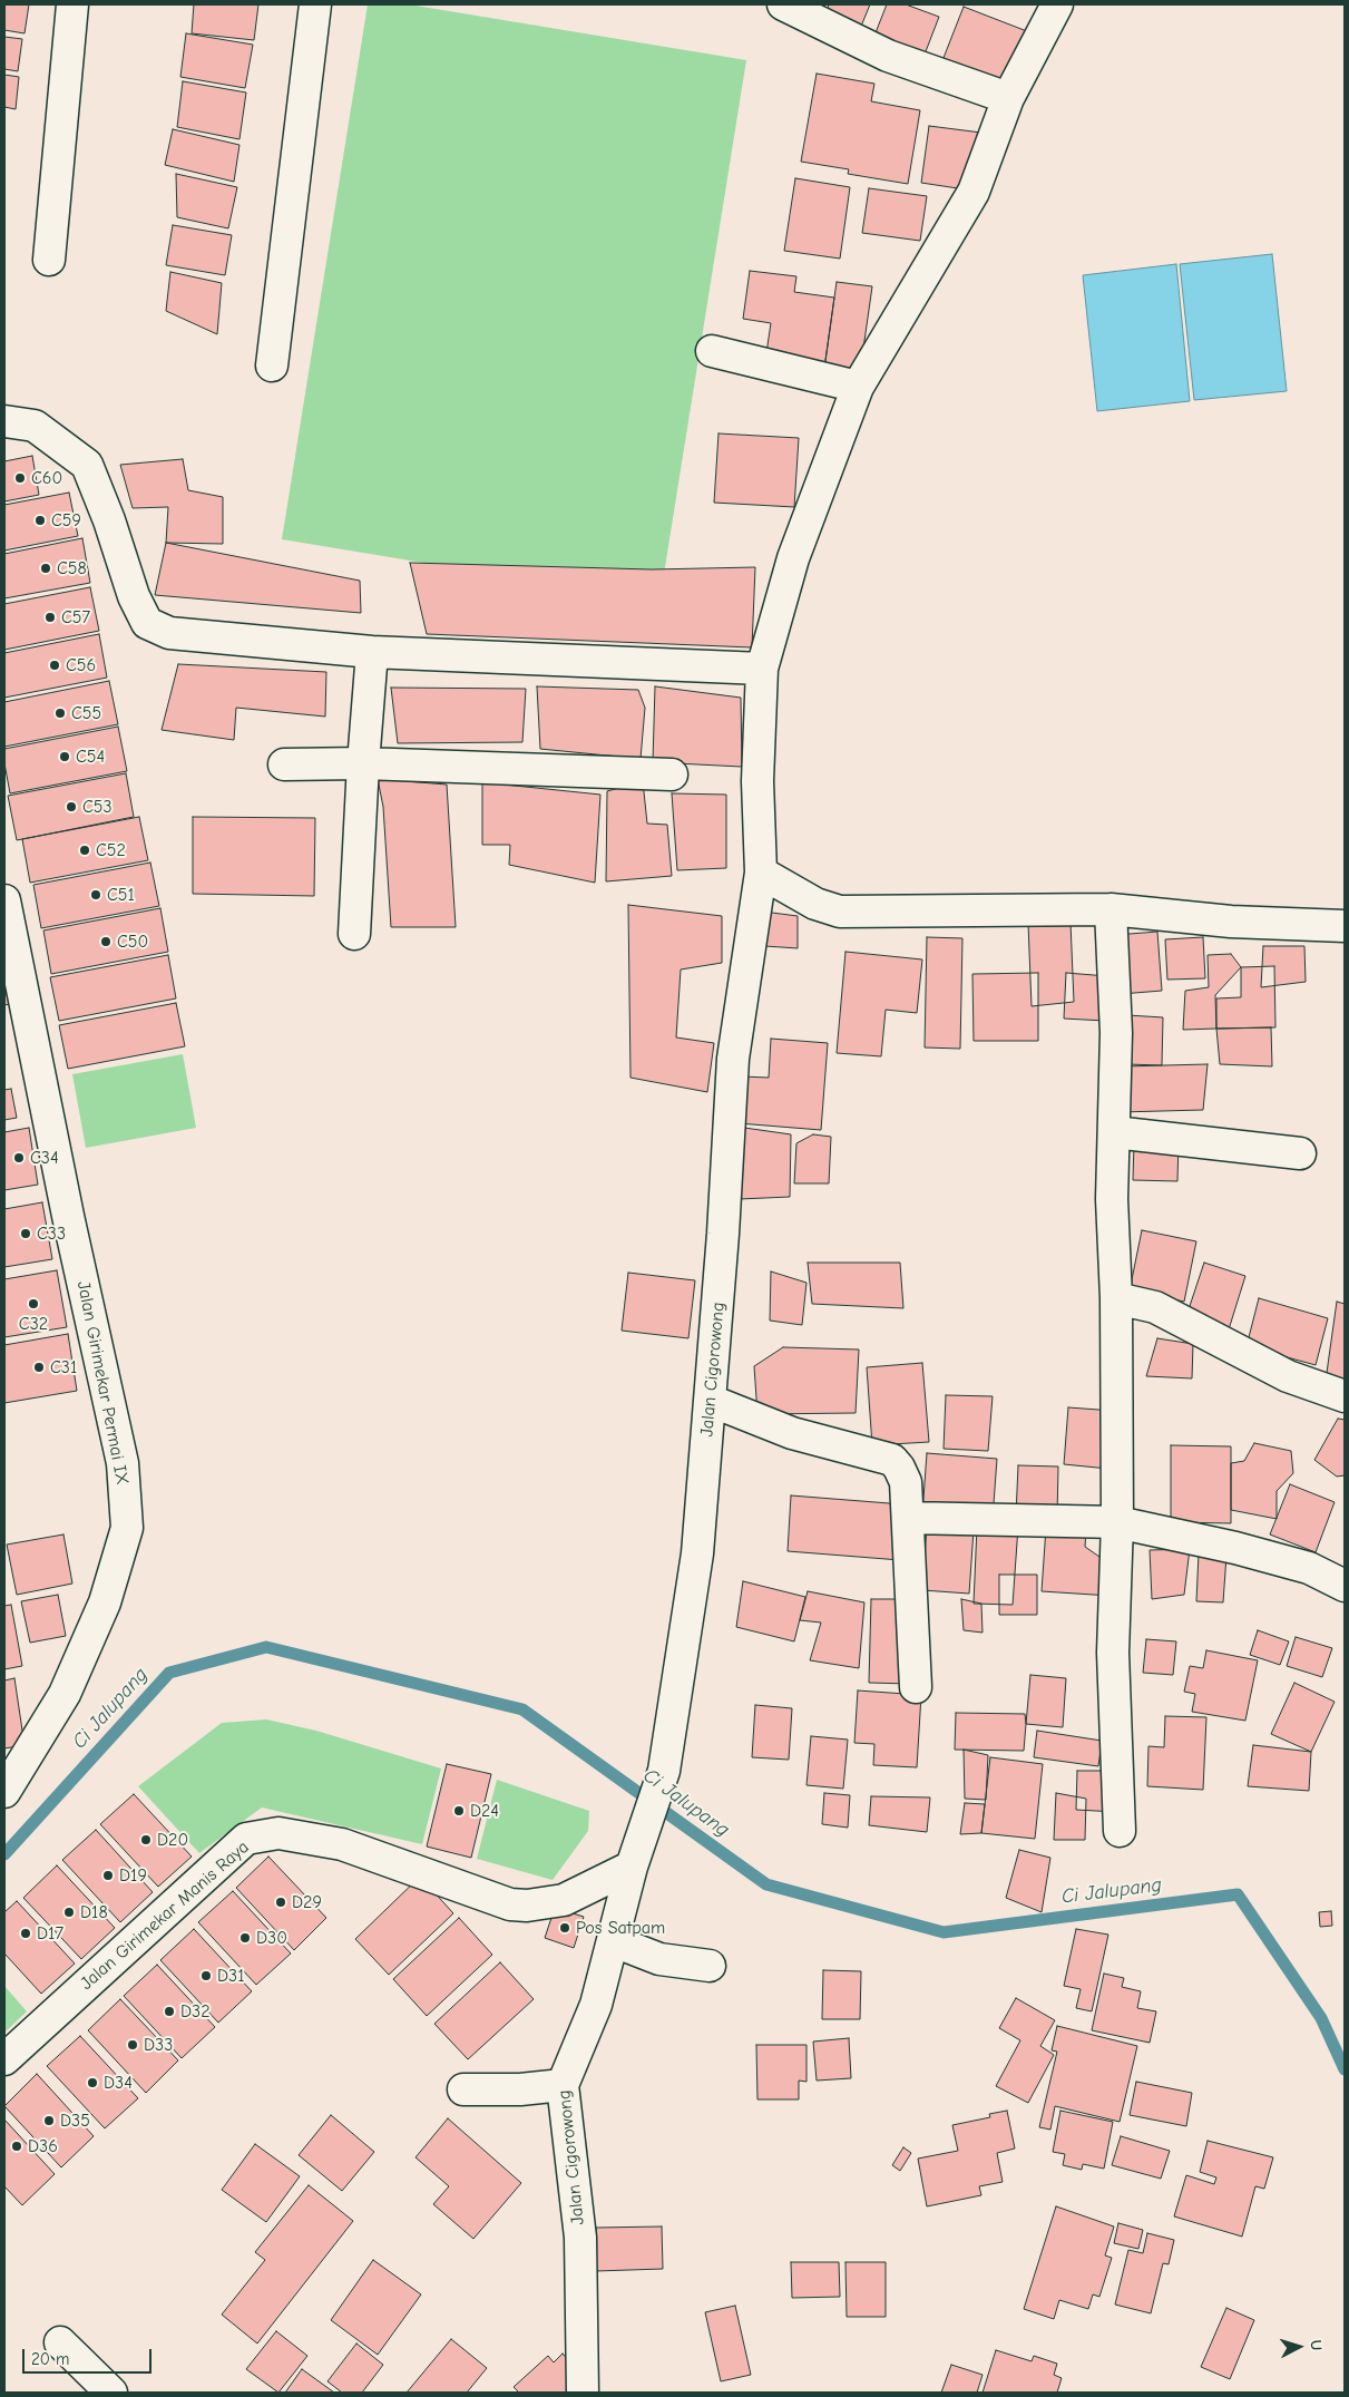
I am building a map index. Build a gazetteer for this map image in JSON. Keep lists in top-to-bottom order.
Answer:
{
  "streets": {
    "street": ["Jalan Cigorowong", "Jalan Girimekar Permai IX", "Jalan Girimekar Manis Raya"]
  },
  "crossings": [
    ["Jalan Cigorowong", "Jalan Girimekar Manis Raya"]
  ],
  "water": ["Ci Jalupang"],
  "places": [
    "C60",
    "C59",
    "C58",
    "C57",
    "C56",
    "C55",
    "C54",
    "C53",
    "C52",
    "C51",
    "C50",
    "C34",
    "C33",
    "C32",
    "C31",
    "D24",
    "D20",
    "D19",
    "D29",
    "D18",
    "Pos Satpam",
    "D17",
    "D30",
    "D31",
    "D32",
    "D33",
    "D34",
    "D35",
    "D36"
  ],
  "scale_bar": "20 m",
  "north": "right"
}
